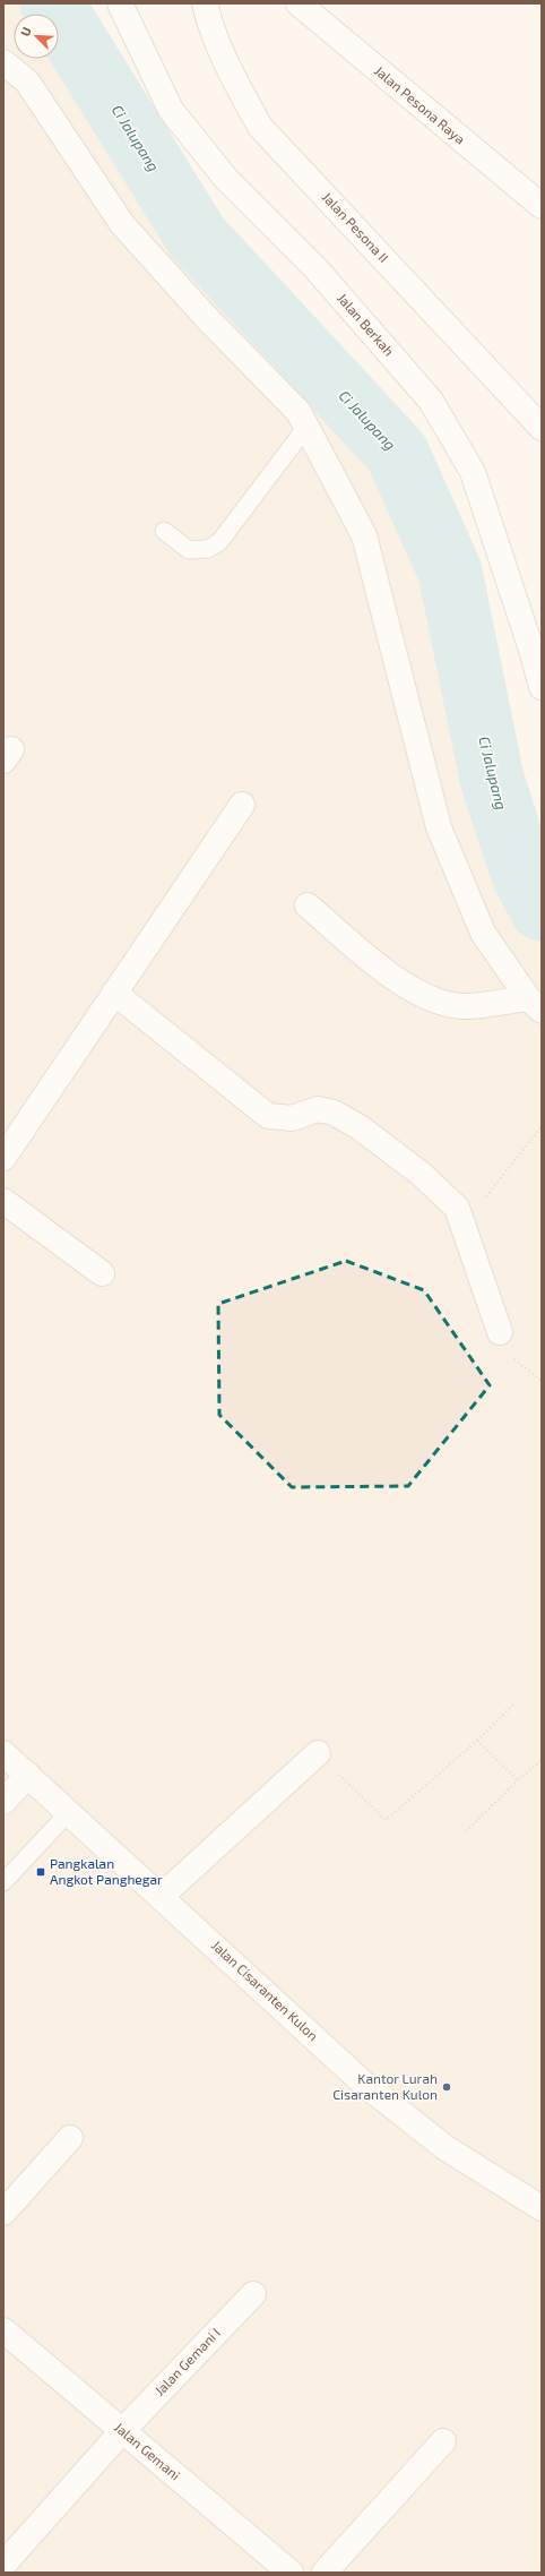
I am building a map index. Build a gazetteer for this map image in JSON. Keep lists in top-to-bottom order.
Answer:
{
  "streets": {
    "street": [
      "Jalan Pesona Raya",
      "Jalan Pesona II",
      "Jalan Berkah",
      "Jalan Cisaranten Kulon",
      "Jalan Gemani I",
      "Jalan Gemani"
    ]
  },
  "crossings": [
    ["Jalan Gemani I", "Jalan Gemani"]
  ],
  "water": ["Ci Jalupang"],
  "places": {
    "transit": ["Pangkalan Angkot Panghegar"],
    "other": ["Kantor Lurah Cisaranten Kulon"]
  },
  "north": "top left"
}
